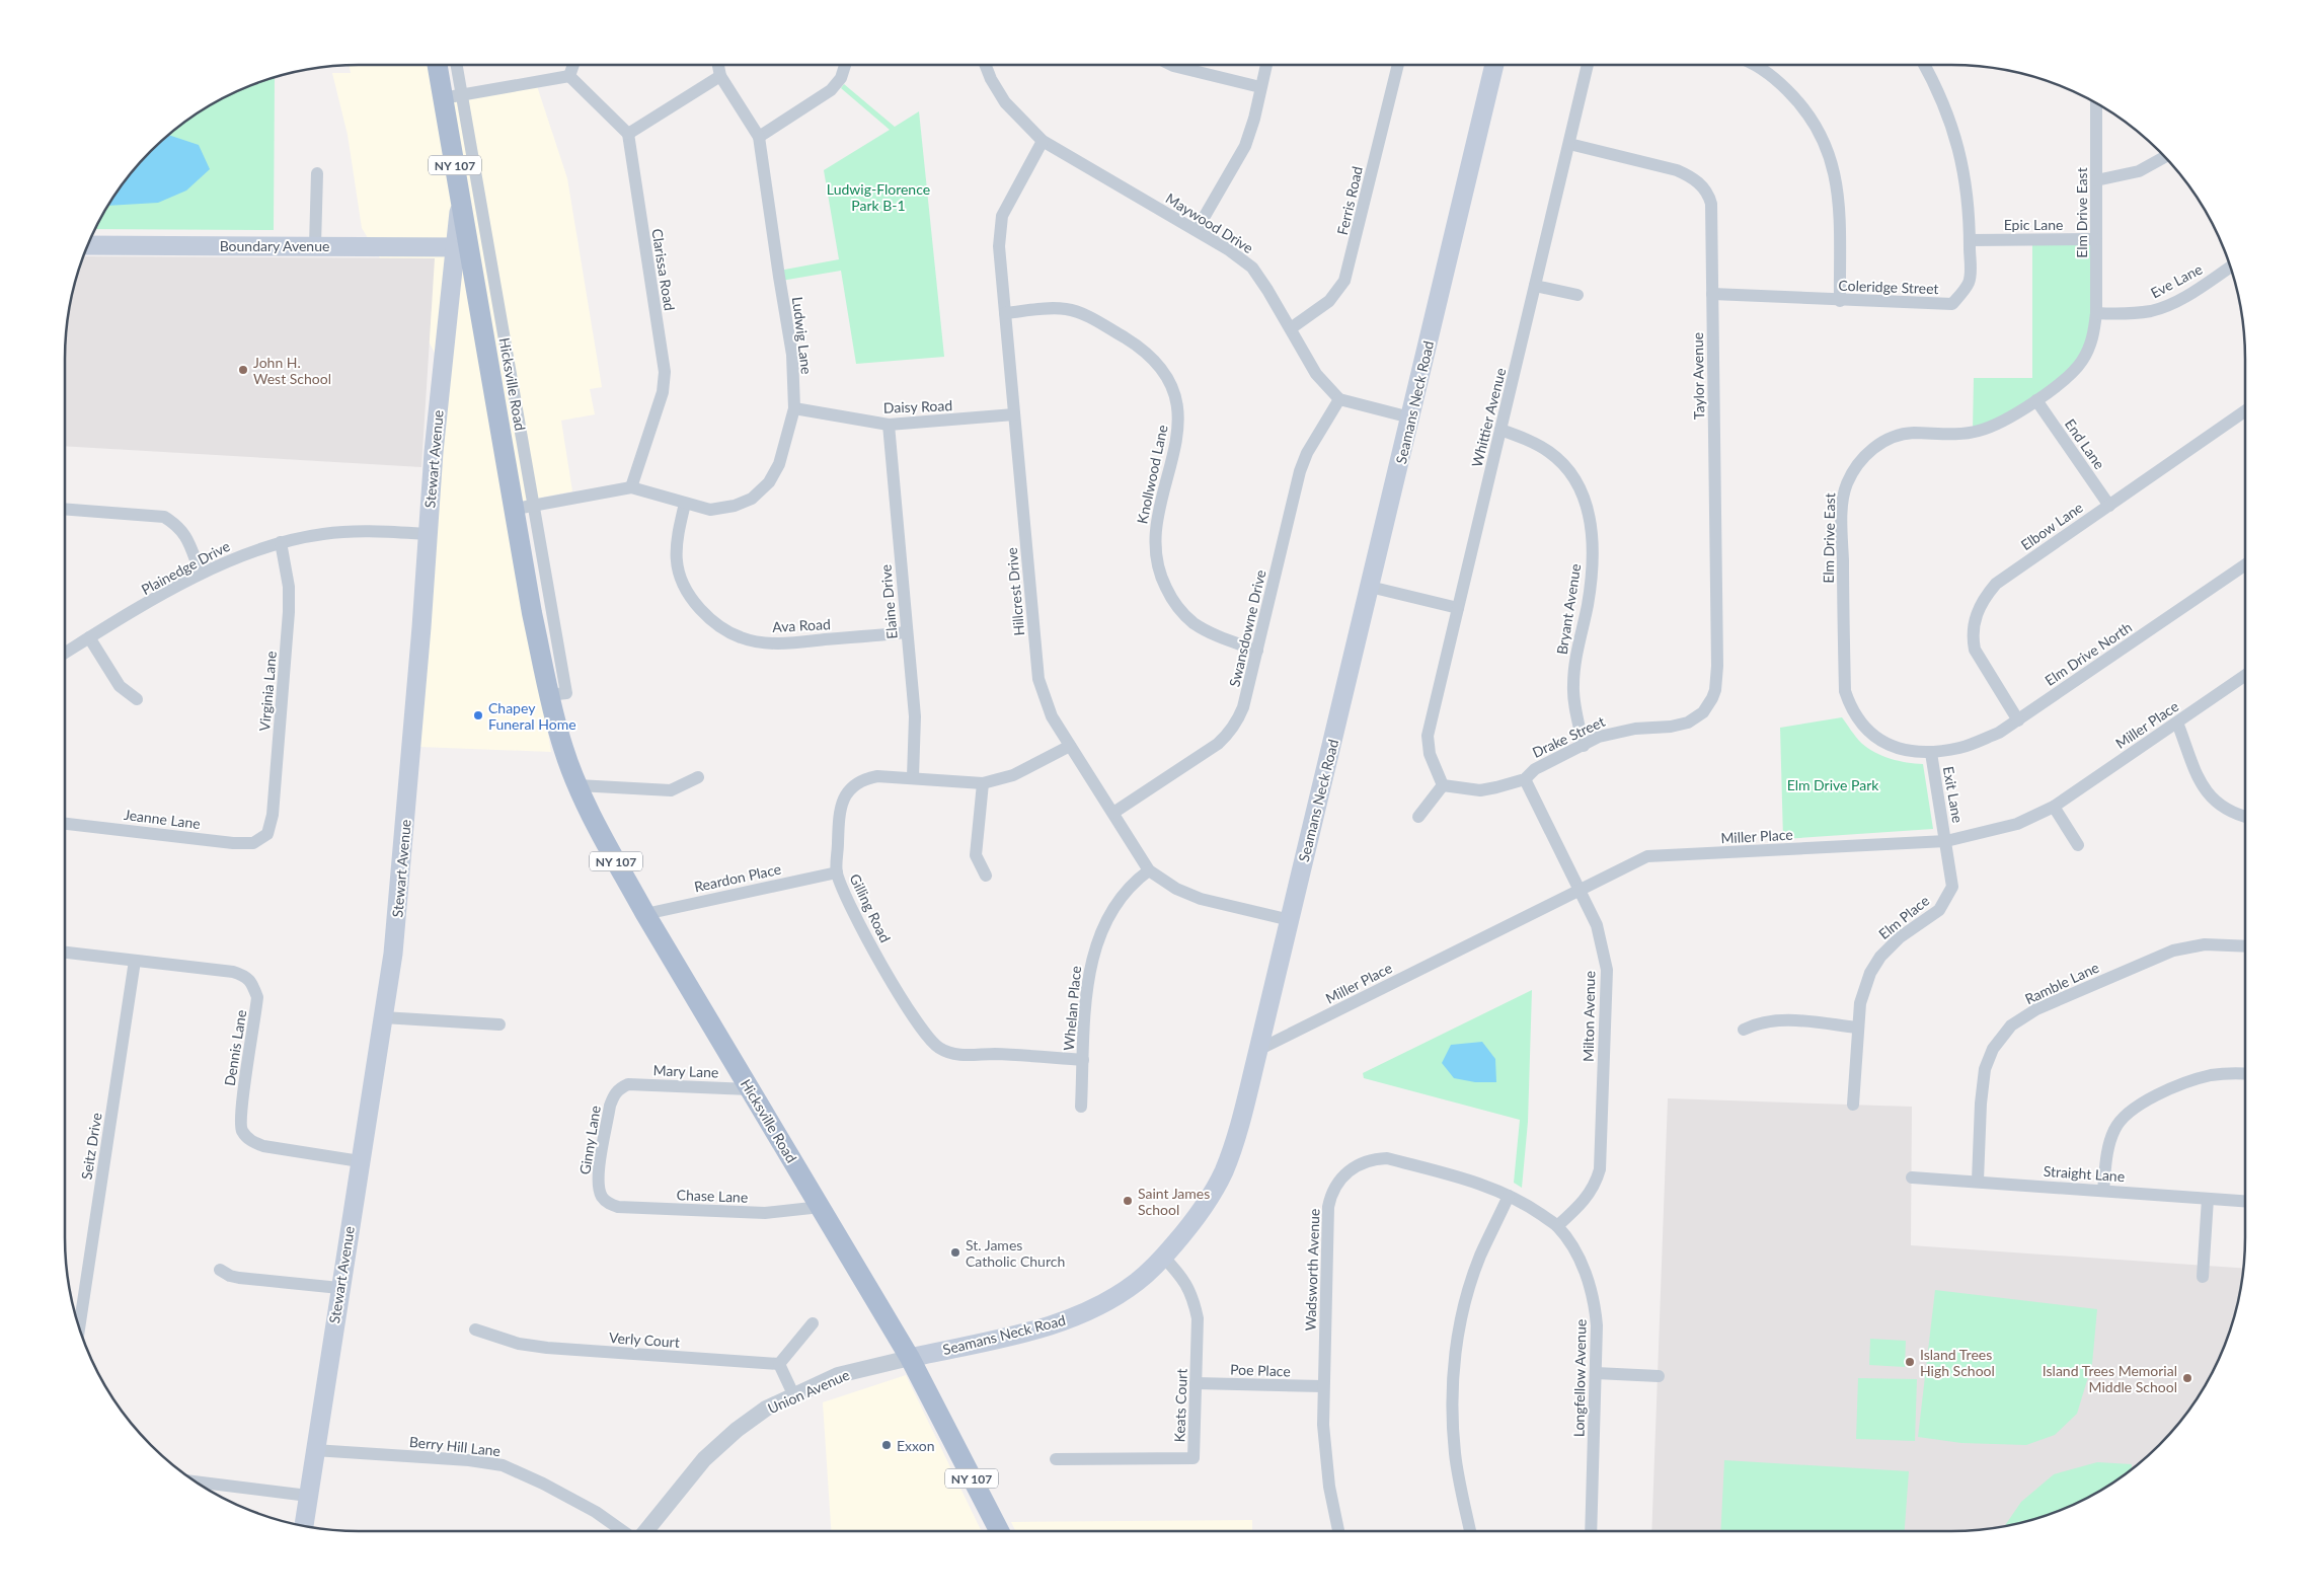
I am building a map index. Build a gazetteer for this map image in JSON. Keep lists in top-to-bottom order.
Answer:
{
  "streets": {
    "main road": [
      "NY 107",
      "Boundary Avenue",
      "Hicksville Road",
      "Seamans Neck Road",
      "Stewart Avenue"
    ],
    "street": [
      "Ferris Road",
      "Elm Drive East",
      "Maywood Drive",
      "Epic Lane",
      "Clarissa Road",
      "Eve Lane",
      "Coleridge Street",
      "Ludwig Lane",
      "Taylor Avenue",
      "Daisy Road",
      "Whittier Avenue",
      "End Lane",
      "Knollwood Lane",
      "Elbow Lane",
      "Plainedge Drive",
      "Hillcrest Drive",
      "Elaine Drive",
      "Bryant Avenue",
      "Ava Road",
      "Swansdowne Drive",
      "Elm Drive North",
      "Virginia Lane",
      "Miller Place",
      "Drake Street",
      "Exit Lane",
      "Jeanne Lane",
      "Reardon Place",
      "Gilling Road",
      "Elm Place",
      "Ramble Lane",
      "Whelan Place",
      "Milton Avenue",
      "Dennis Lane",
      "Mary Lane",
      "Ginny Lane",
      "Seitz Drive",
      "Straight Lane",
      "Chase Lane",
      "Wadsworth Avenue",
      "Verly Court",
      "Poe Place",
      "Longfellow Avenue",
      "Union Avenue",
      "Keats Court",
      "Berry Hill Lane"
    ]
  },
  "crossings": [
    ["Ferris Road", "Maywood Drive"],
    ["Elm Drive East", "Epic Lane"],
    ["Elm Drive East", "Eve Lane"],
    ["Elm Drive East", "End Lane"],
    ["Elm Drive East", "Elm Drive North"],
    ["Elm Drive East", "Exit Lane"],
    ["Maywood Drive", "Hillcrest Drive"],
    ["Maywood Drive", "Swansdowne Drive"],
    ["Epic Lane", "Coleridge Street"],
    ["Boundary Avenue", "Hicksville Road"],
    ["Boundary Avenue", "Stewart Avenue"],
    ["Clarissa Road", "Ludwig Lane"],
    ["Coleridge Street", "Taylor Avenue"],
    ["Ludwig Lane", "Hicksville Road"],
    ["Ludwig Lane", "Daisy Road"],
    ["Ludwig Lane", "Ava Road"],
    ["Taylor Avenue", "Whittier Avenue"],
    ["Taylor Avenue", "Drake Street"],
    ["Hicksville Road", "Seamans Neck Road"],
    ["Hicksville Road", "Stewart Avenue"],
    ["Hicksville Road", "Reardon Place"],
    ["Hicksville Road", "Mary Lane"],
    ["Hicksville Road", "Chase Lane"],
    ["Hicksville Road", "Union Avenue"],
    ["Seamans Neck Road", "Hillcrest Drive"],
    ["Seamans Neck Road", "Miller Place"],
    ["Seamans Neck Road", "Union Avenue"],
    ["Seamans Neck Road", "Keats Court"],
    ["Daisy Road", "Hillcrest Drive"],
    ["Daisy Road", "Elaine Drive"],
    ["Whittier Avenue", "Bryant Avenue"],
    ["Whittier Avenue", "Drake Street"],
    ["End Lane", "Elbow Lane"],
    ["Stewart Avenue", "Plainedge Drive"],
    ["Stewart Avenue", "Dennis Lane"],
    ["Stewart Avenue", "Berry Hill Lane"],
    ["Knollwood Lane", "Hillcrest Drive"],
    ["Knollwood Lane", "Swansdowne Drive"],
    ["Elbow Lane", "Elm Drive North"],
    ["Plainedge Drive", "Virginia Lane"],
    ["Hillcrest Drive", "Swansdowne Drive"],
    ["Hillcrest Drive", "Gilling Road"],
    ["Hillcrest Drive", "Whelan Place"],
    ["Elaine Drive", "Ava Road"],
    ["Elaine Drive", "Gilling Road"],
    ["Bryant Avenue", "Drake Street"],
    ["Elm Drive North", "Exit Lane"],
    ["Virginia Lane", "Jeanne Lane"],
    ["Miller Place", "Exit Lane"],
    ["Miller Place", "Elm Place"],
    ["Miller Place", "Milton Avenue"],
    ["Drake Street", "Milton Avenue"],
    ["Exit Lane", "Elm Place"],
    ["Reardon Place", "Gilling Road"],
    ["Gilling Road", "Whelan Place"],
    ["Ramble Lane", "Straight Lane"],
    ["Milton Avenue", "Wadsworth Avenue"],
    ["Milton Avenue", "Longfellow Avenue"],
    ["Dennis Lane", "Seitz Drive"],
    ["Mary Lane", "Ginny Lane"],
    ["Ginny Lane", "Chase Lane"],
    ["Wadsworth Avenue", "Poe Place"],
    ["Wadsworth Avenue", "Longfellow Avenue"],
    ["Poe Place", "Keats Court"]
  ],
  "parks": ["Ludwig-Florence Park B-1", "Elm Drive Park"],
  "places": [
    "John H. West School",
    "Chapey Funeral Home",
    "Saint James School",
    "St. James Catholic Church",
    "Island Trees High School",
    "Island Trees Memorial Middle School",
    "Exxon"
  ]
}
